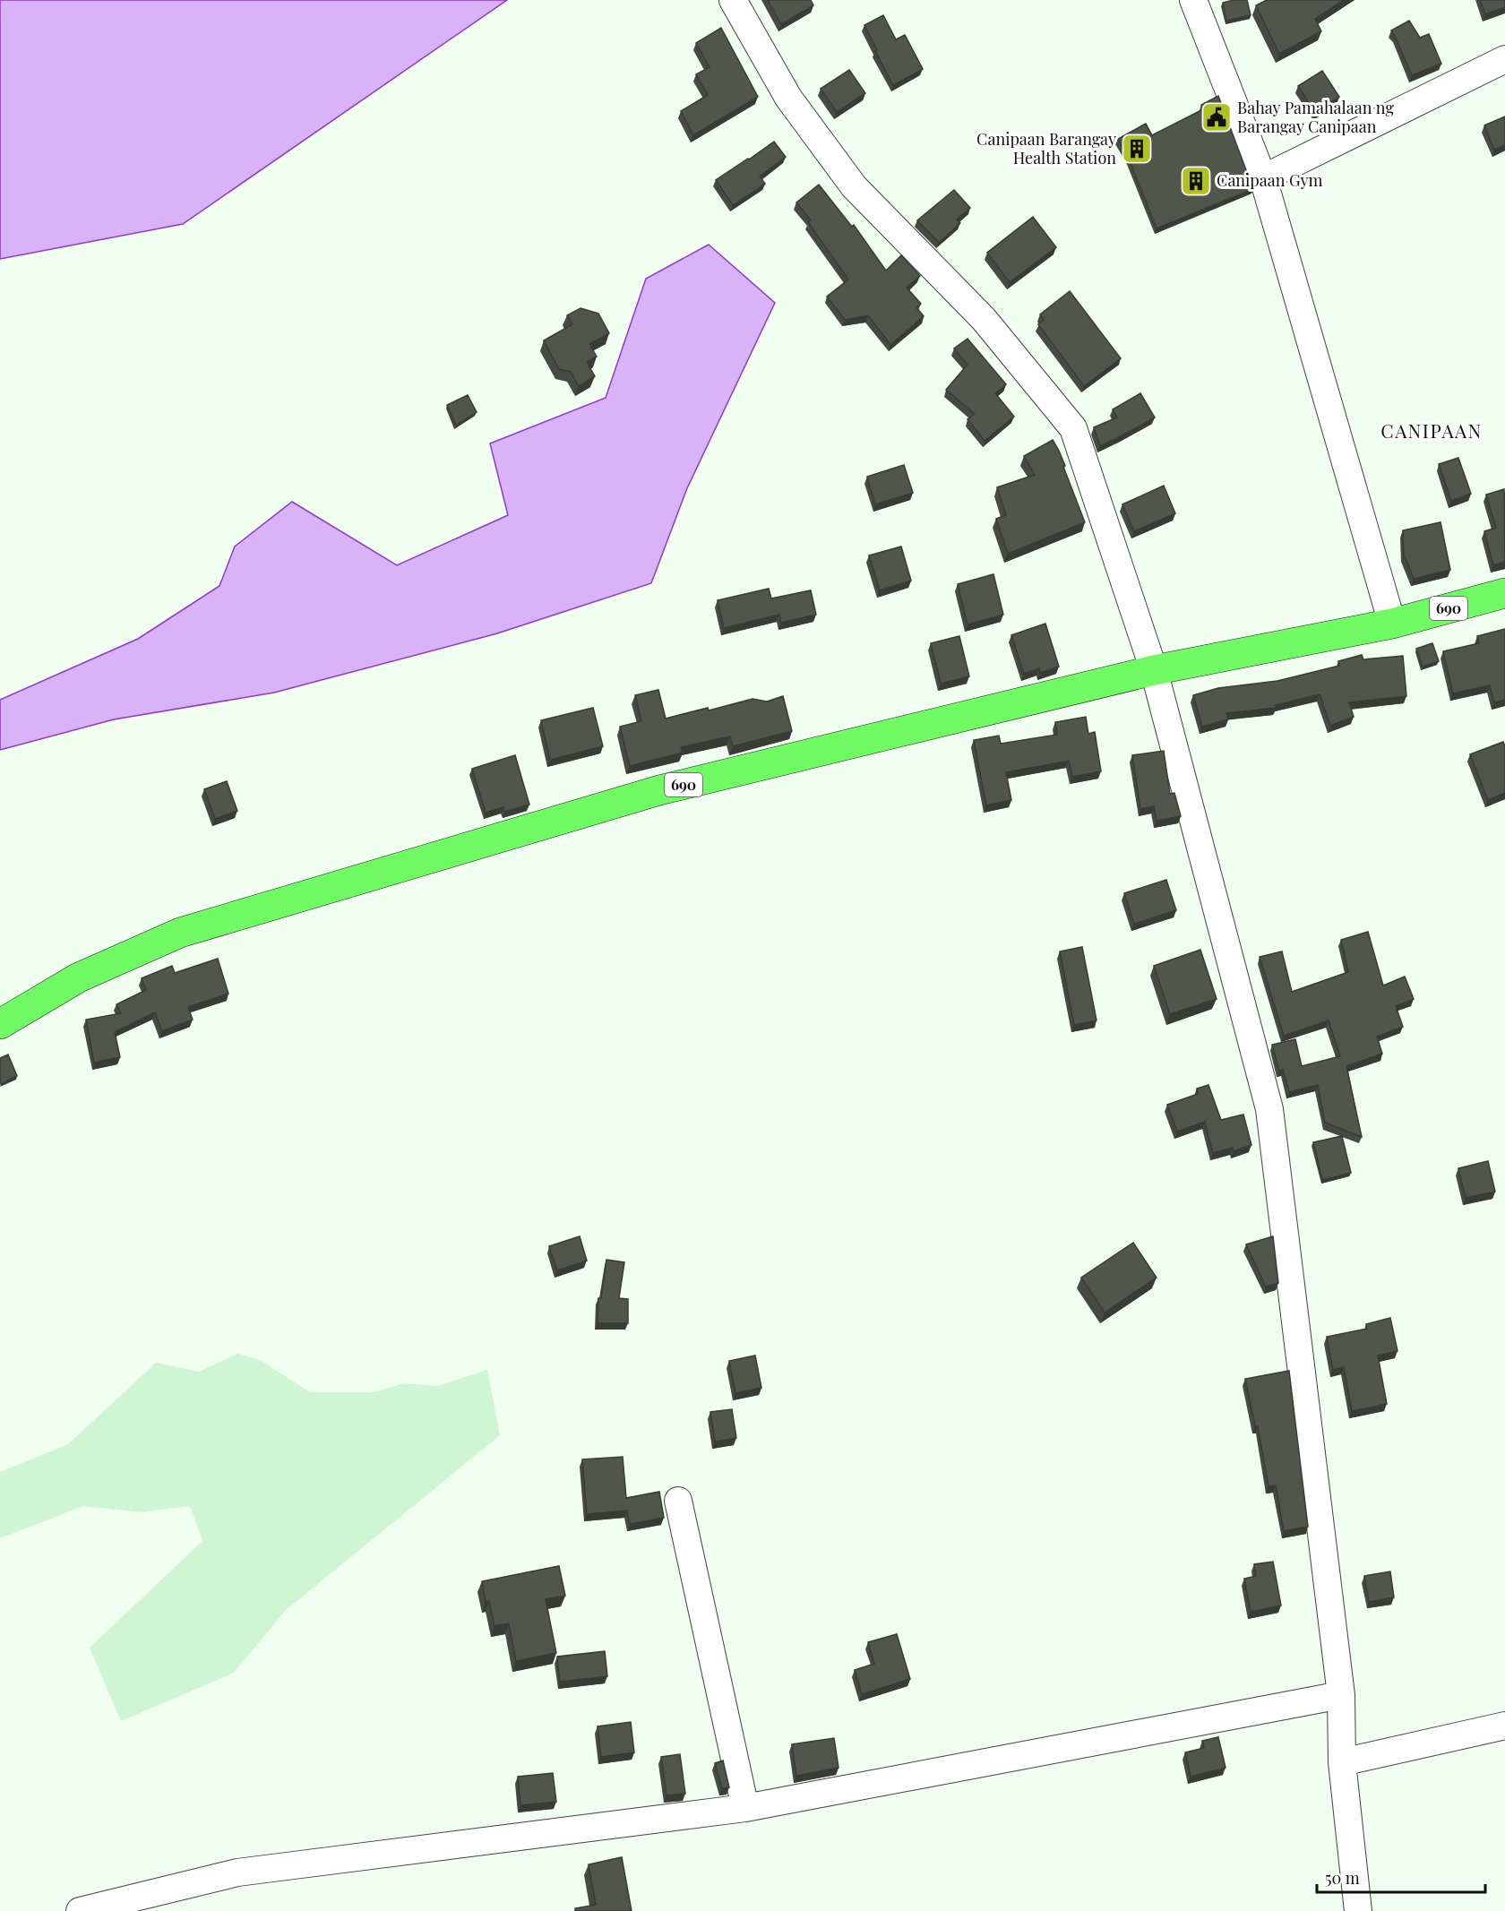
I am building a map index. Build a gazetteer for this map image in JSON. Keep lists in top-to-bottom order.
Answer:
{
  "streets": {
    "main road": ["690"]
  },
  "districts": ["CANIPAAN"],
  "places": {
    "public building": ["Bahay Pamahalaan ng Barangay Canipaan"],
    "building": ["Canipaan Barangay Health Station", "Canipaan Gym"]
  },
  "scale_bar": "50 m"
}
